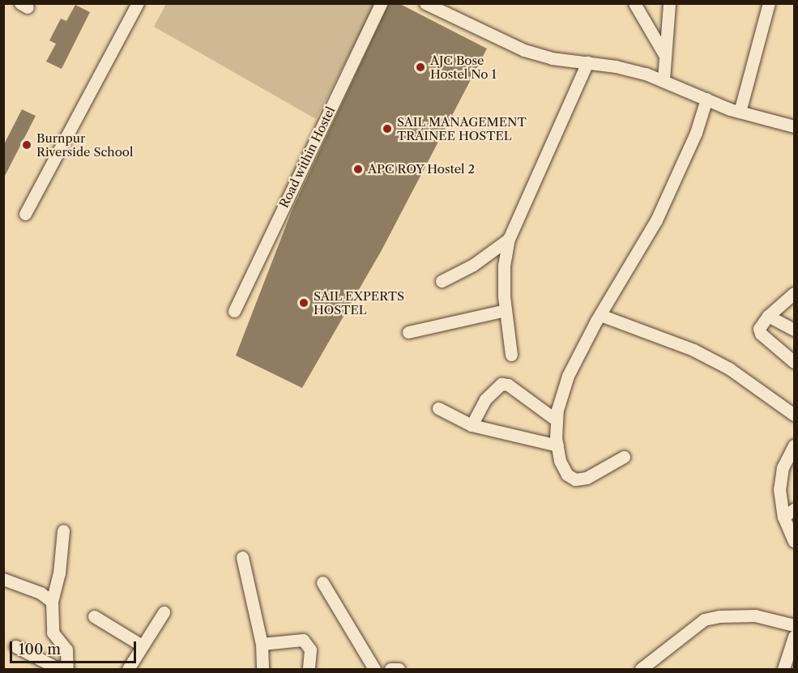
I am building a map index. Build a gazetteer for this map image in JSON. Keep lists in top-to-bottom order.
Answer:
{
  "streets": {
    "street": ["Road within Hostel"]
  },
  "places": [
    "AJC Bose Hostel No 1",
    "SAIL MANAGEMENT TRAINEE HOSTEL",
    "Burnpur Riverside School",
    "APC ROY Hostel 2",
    "SAIL EXPERTS HOSTEL"
  ],
  "scale_bar": "100 m"
}
